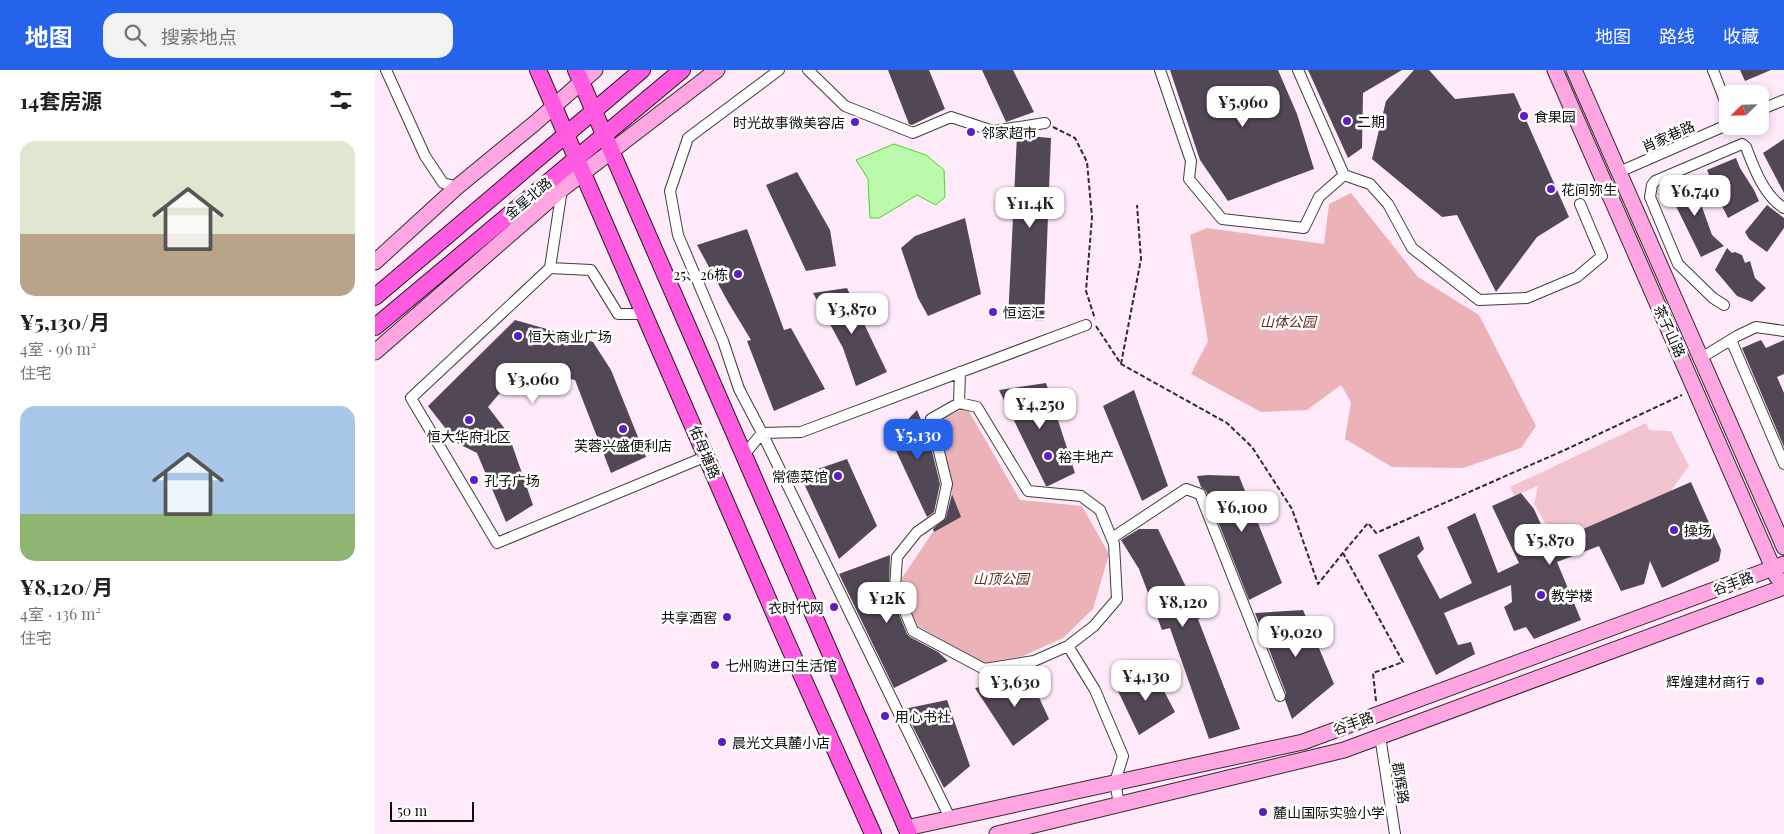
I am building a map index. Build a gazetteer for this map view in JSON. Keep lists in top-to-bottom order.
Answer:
{
  "streets": {
    "main road": ["金星北路", "佑母塘路"],
    "street": [
      "肖家巷路",
      "茶子山路",
      "谷丰路",
      "郡辉路"
    ]
  },
  "crossings": [
    ["肖家巷路", "茶子山路"],
    ["金星北路", "佑母塘路"],
    ["茶子山路", "谷丰路"],
    ["谷丰路", "郡辉路"]
  ],
  "parks": ["山体公园", "山顶公园"],
  "places": [
    "食果园",
    "二期",
    "时光故事微美容店",
    "邻家超市",
    "花间弥生",
    "25、26栋",
    "恒运汇",
    "恒大商业广场",
    "恒大华府北区",
    "芙蓉兴盛便利店",
    "裕丰地产",
    "常德菜馆",
    "孔子广场",
    "操场",
    "教学楼",
    "衣时代网",
    "共享酒窖",
    "七州购进口生活馆",
    "辉煌建材商行",
    "用心书社",
    "晨光文具麓小店",
    "麓山国际实验小学"
  ],
  "scale_bar": "50 m",
  "north": "bottom left",
  "page": {
    "header": "地图",
    "search": "搜索地点",
    "nav": ["地图", "路线", "收藏"],
    "heading": "14套房源",
    "price": [
      "¥5,960",
      "¥6,740",
      "¥11.4K",
      "¥3,870",
      "¥3,060",
      "¥4,250",
      "¥5,130",
      "¥6,100",
      "¥5,870",
      "¥12K",
      "¥8,120",
      "¥9,020",
      "¥4,130",
      "¥3,630"
    ],
    "list": [
      {
        "name": "¥5,130/月",
        "note": "4室 · 96 m² · 住宅"
      },
      {
        "name": "¥8,120/月",
        "note": "4室 · 136 m² · 住宅"
      }
    ],
    "scale": "50 m"
  }
}
